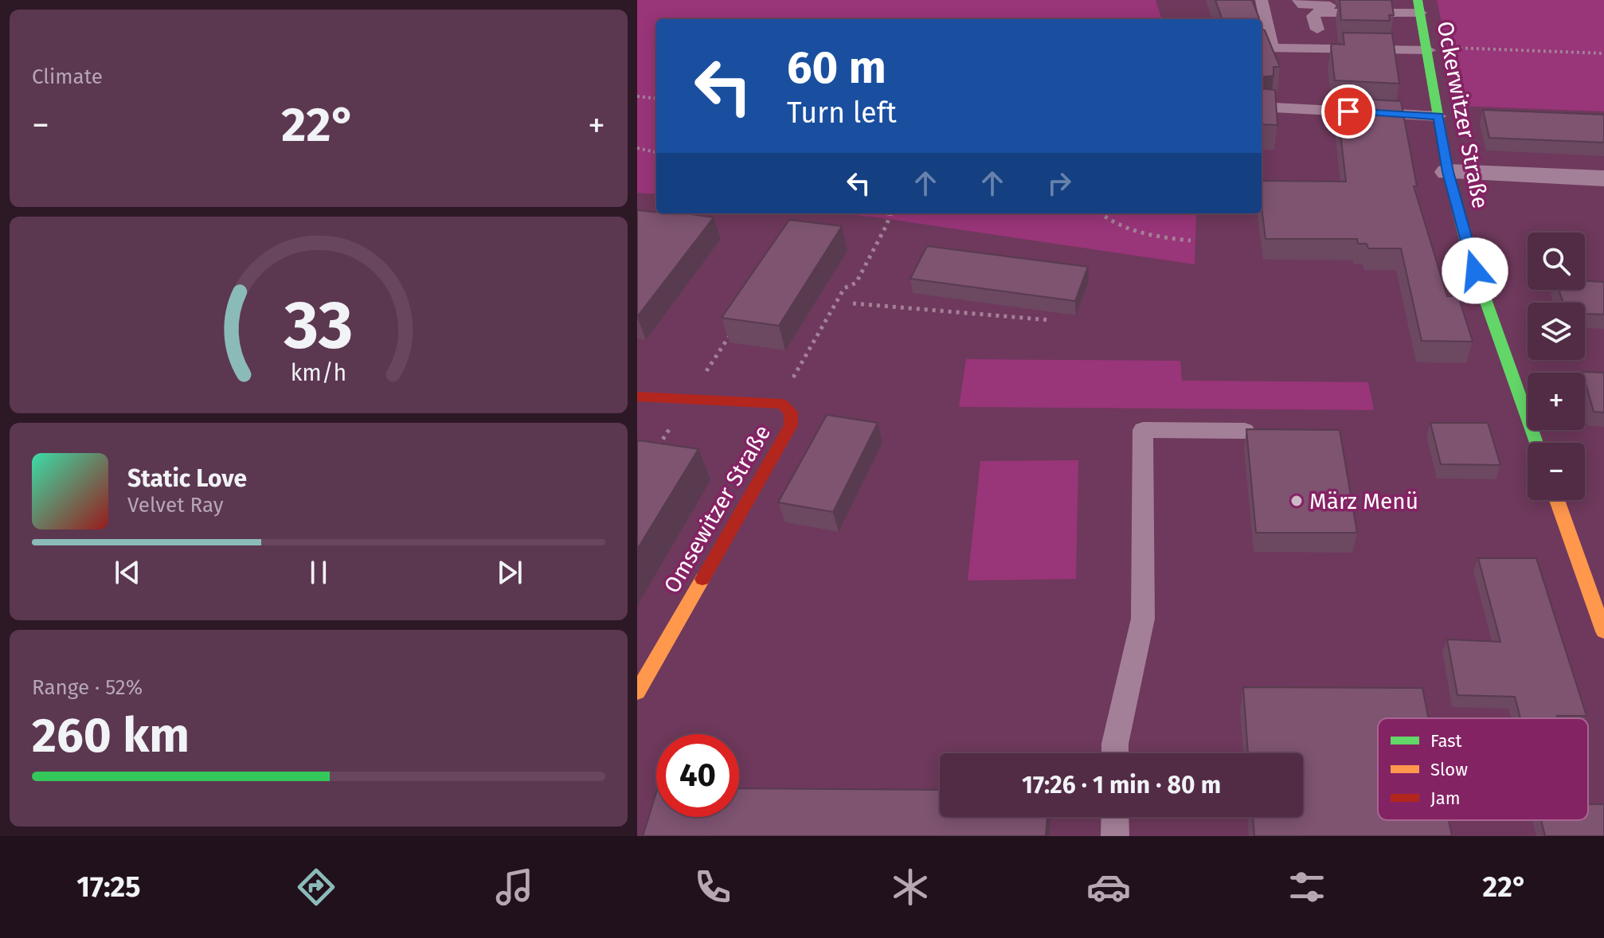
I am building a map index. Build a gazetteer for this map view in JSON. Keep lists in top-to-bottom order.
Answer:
{
  "streets": {
    "street": ["Ockerwitzer Straße", "Omsewitzer Straße"]
  },
  "places": ["März Menü"],
  "legend": ["Fast", "Slow", "Jam"],
  "page": {
    "tile": [
      "Climate",
      ["Range · 52%", "260 km"]
    ],
    "turn": ["60 m", "Turn left"],
    "heat": ["−", "22°", "+"],
    "map_buttons": ["+", "−"],
    "song": ["Static Love", "Velvet Ray"],
    "limit": "40",
    "trip": "17:26 · 1 min · 80 m",
    "tabs": ["17:25", "22°"],
    "gauge": ["33", "km/h"]
  }
}
